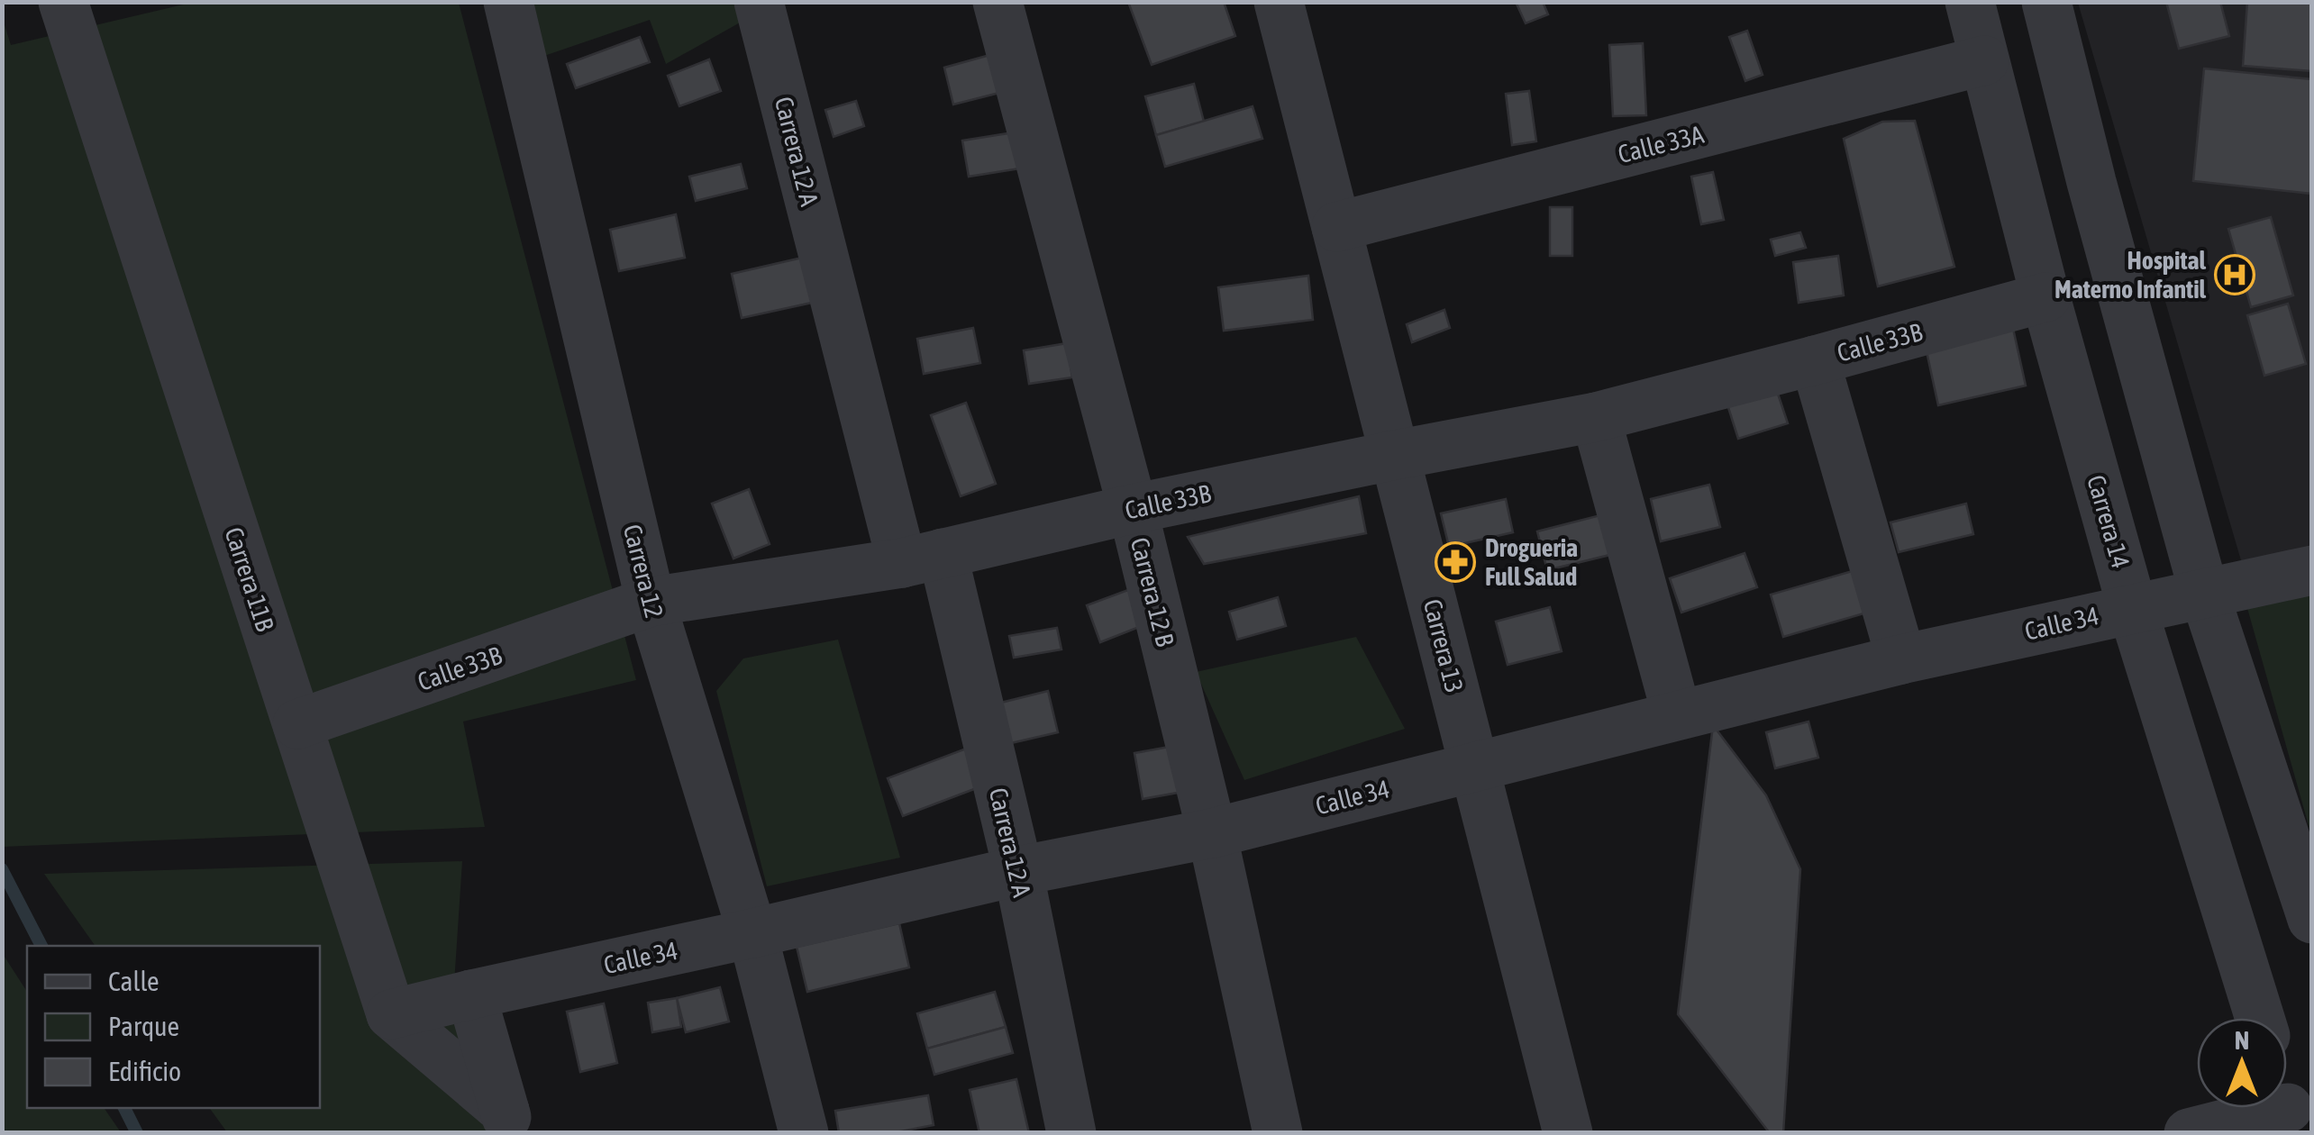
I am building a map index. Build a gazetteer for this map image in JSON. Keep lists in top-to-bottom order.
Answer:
{
  "streets": {
    "street": [
      "Calle 33A",
      "Carrera 12 A",
      "Calle 33B",
      "Carrera 14",
      "Carrera 12",
      "Carrera 11B",
      "Carrera 12 B",
      "Calle 34",
      "Carrera 13"
    ]
  },
  "crossings": [
    ["Calle 33A", "Carrera 14"],
    ["Calle 33A", "Carrera 13"],
    ["Carrera 12 A", "Calle 33B"],
    ["Carrera 12 A", "Calle 34"],
    ["Calle 33B", "Carrera 14"],
    ["Calle 33B", "Carrera 12"],
    ["Calle 33B", "Carrera 11B"],
    ["Calle 33B", "Carrera 12 B"],
    ["Calle 33B", "Carrera 13"],
    ["Carrera 14", "Calle 34"],
    ["Carrera 12", "Calle 34"],
    ["Carrera 11B", "Calle 34"],
    ["Carrera 12 B", "Calle 34"],
    ["Calle 34", "Carrera 13"]
  ],
  "places": {
    "hospital": ["Hospital Materno Infantil"],
    "pharmacy": ["Drogueria Full Salud"]
  },
  "legend": ["Calle", "Parque", "Edificio"],
  "north": "top"
}
